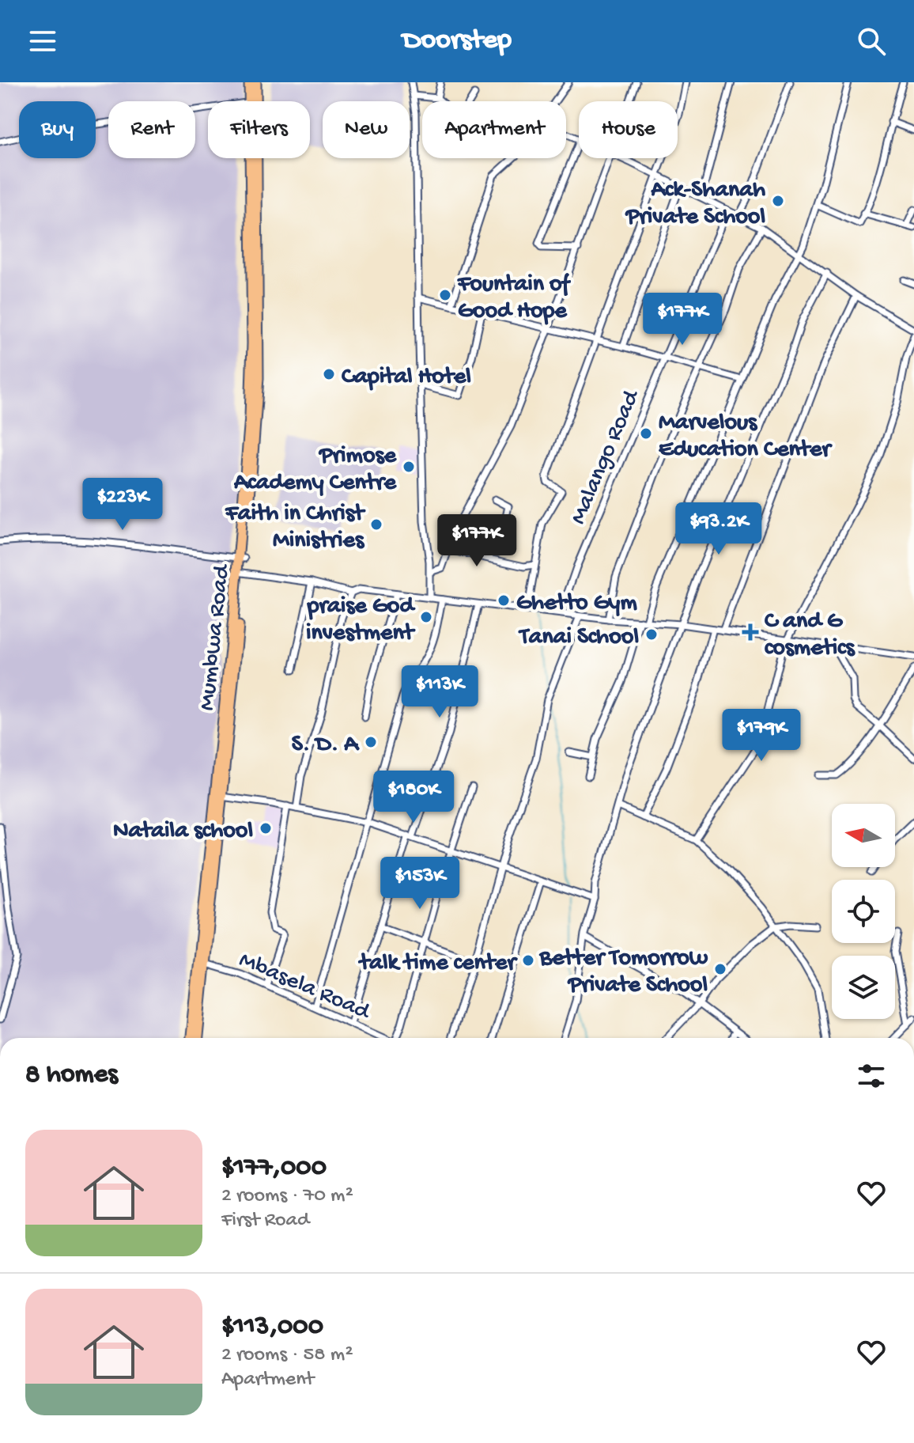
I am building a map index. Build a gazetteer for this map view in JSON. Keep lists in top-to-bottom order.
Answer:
{
  "streets": {
    "main road": ["Mumbwa Road"],
    "street": ["Malango Road", "Mbasela Road"]
  },
  "crossings": [
    ["Mumbwa Road", "Mbasela Road"]
  ],
  "places": {
    "other": [
      "Ack-Shanah Private School",
      "Fountain of Good Hope",
      "Capital Hotel",
      "Marvelous Education Center",
      "Primose Academy Centre",
      "Faith in Christ Ministries",
      "Ghetto Gym",
      "praise God investment",
      "Tanai School",
      "S. D. A",
      "Nataila school",
      "talk time center",
      "Better Tomorrow Private School"
    ],
    "health": ["C and G cosmetics"]
  },
  "north": "left",
  "page": {
    "header": "Doorstep",
    "chip": [
      "Buy",
      "Rent",
      "Filters",
      "New",
      "Apartment",
      "House"
    ],
    "price": [
      "$177K",
      "$223K",
      "$93.2K",
      "$177K",
      "$113K",
      "$179K",
      "$180K",
      "$153K"
    ],
    "heading": "8 homes",
    "list": [
      {
        "name": "$177,000",
        "note": "2 rooms · 70 m² · First Road"
      },
      {
        "name": "$113,000",
        "note": "2 rooms · 58 m² · Apartment"
      }
    ]
  }
}
